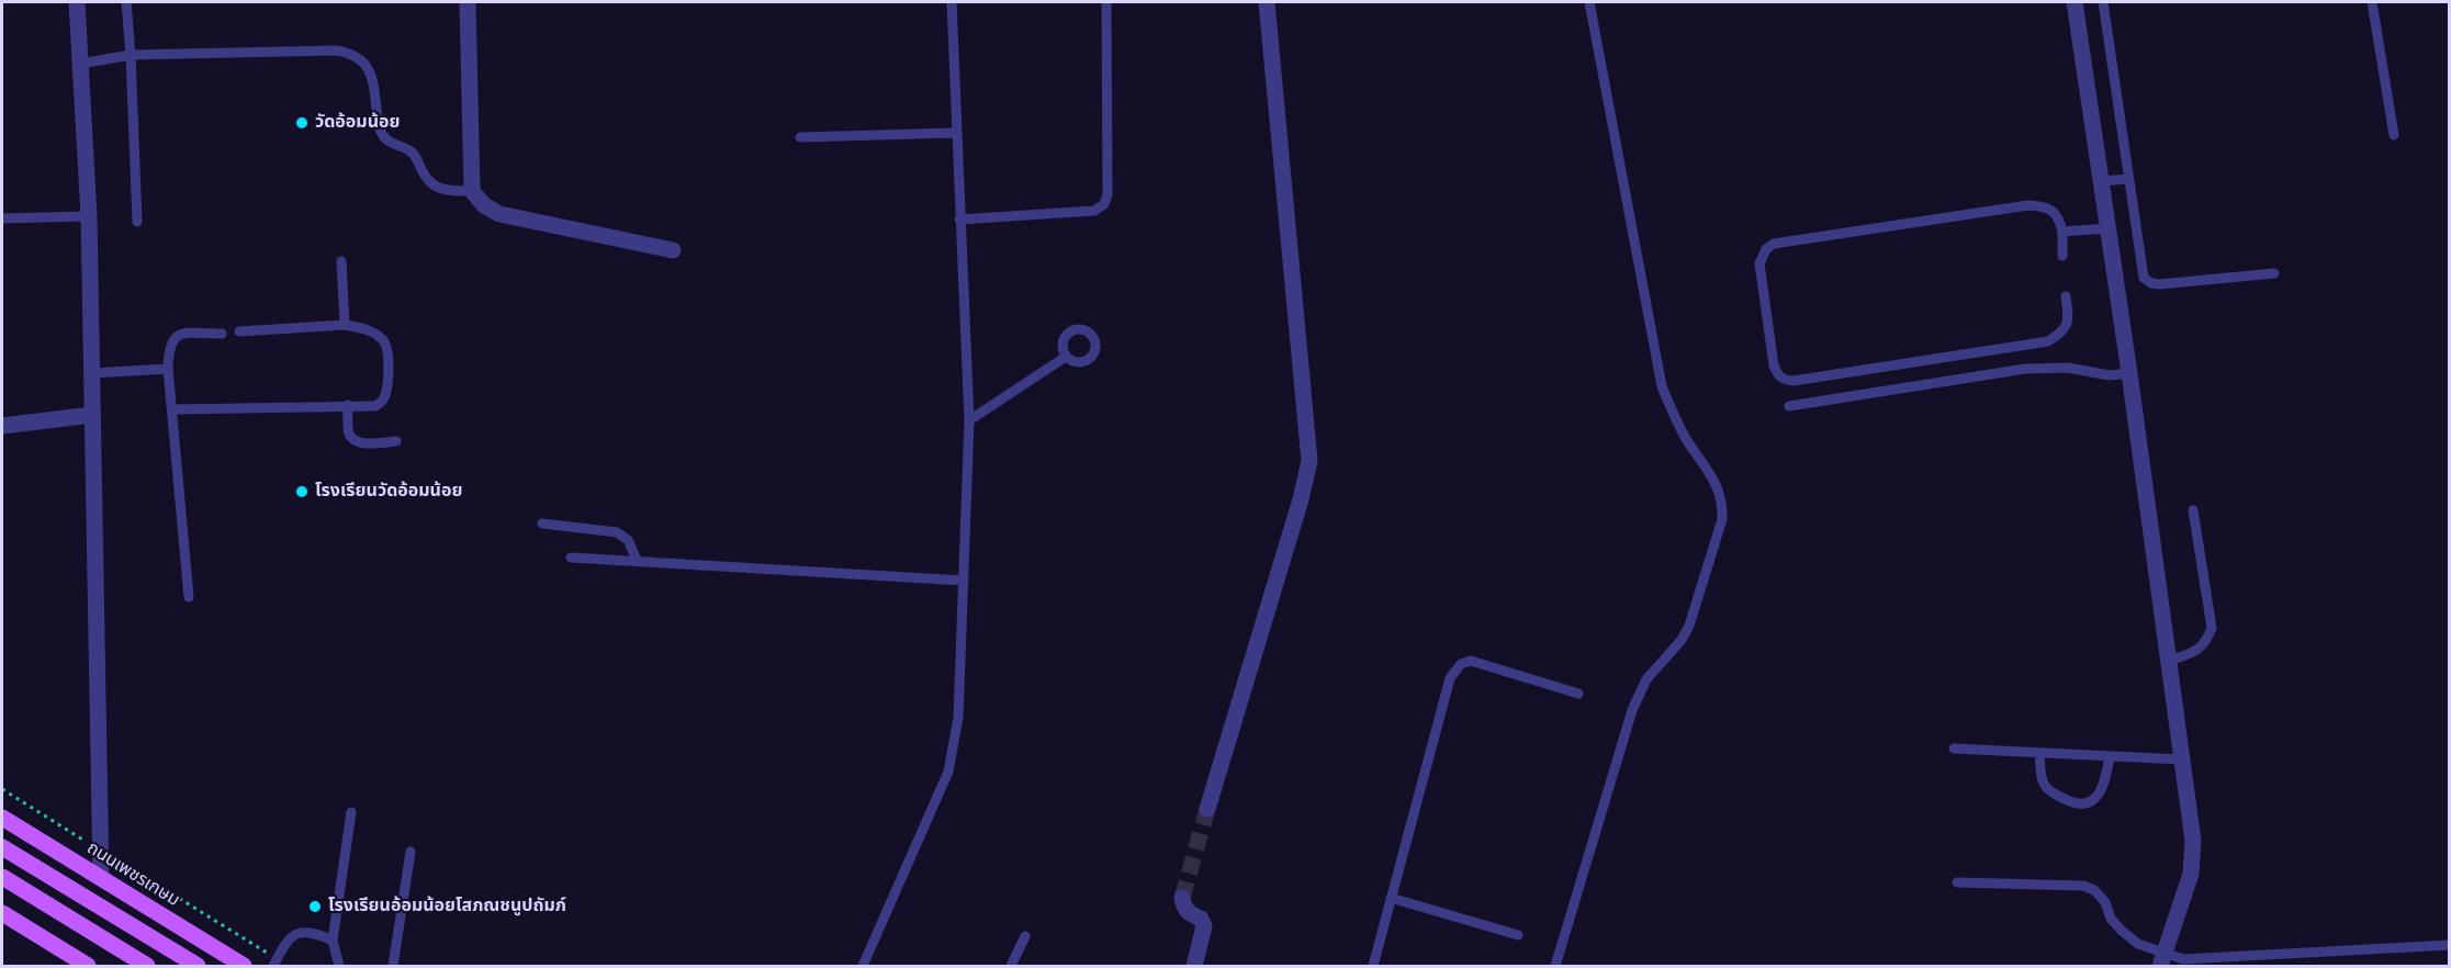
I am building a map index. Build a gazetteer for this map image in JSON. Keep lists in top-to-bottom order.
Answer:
{
  "streets": {
    "main road": ["ถนนเพชรเกษม"]
  },
  "places": ["วัดอ้อมน้อย", "โรงเรียนวัดอ้อมน้อย", "โรงเรียนอ้อมน้อยโสภณชนูปถัมภ์"]
}
